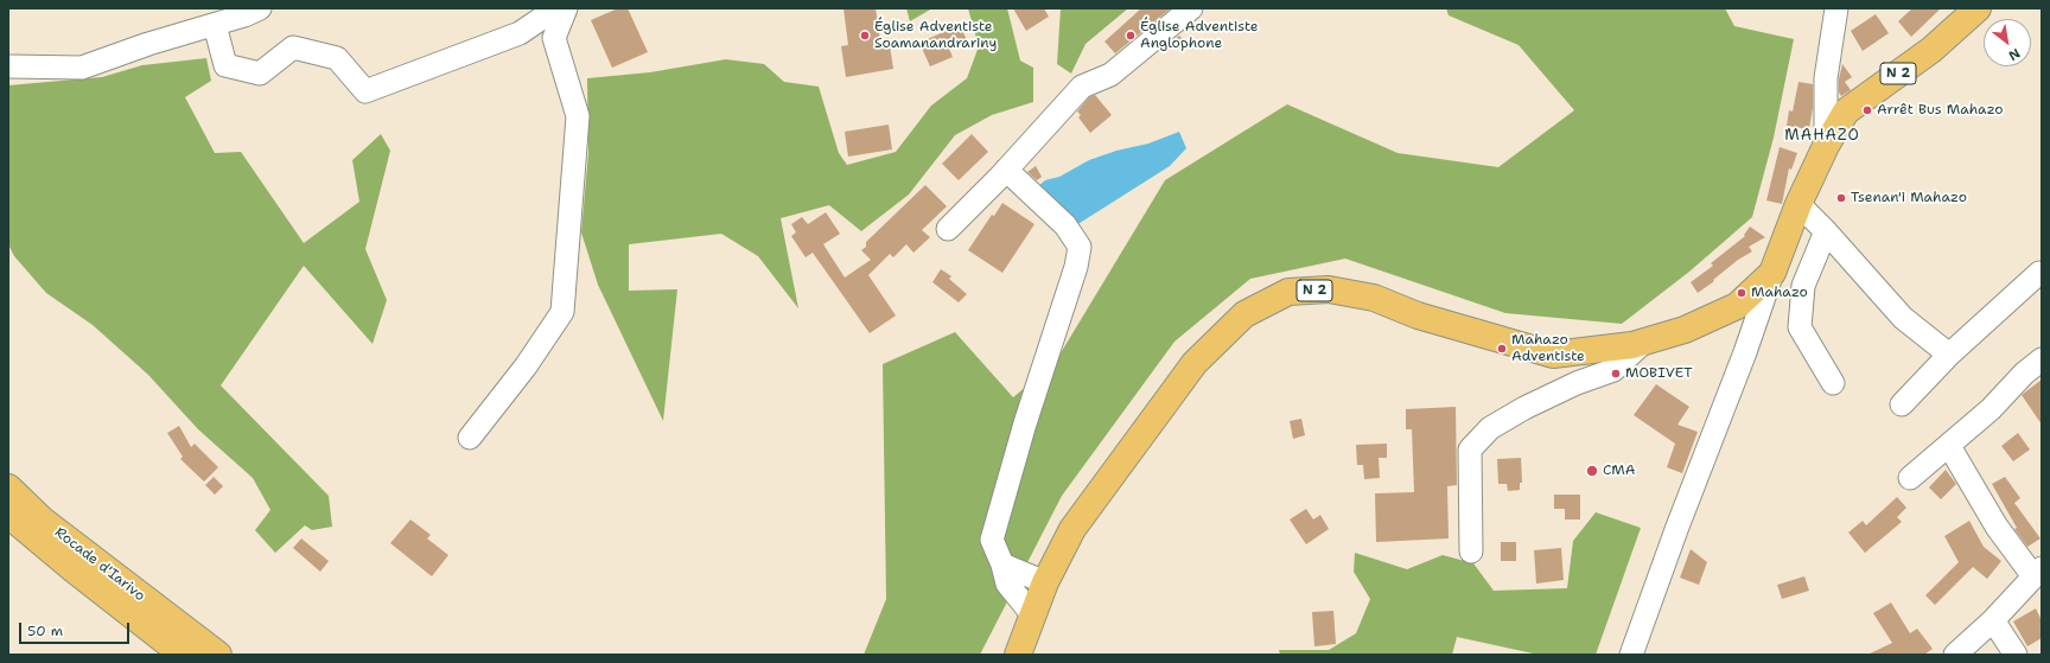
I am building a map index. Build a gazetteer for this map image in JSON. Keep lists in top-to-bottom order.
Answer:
{
  "streets": {
    "main road": ["N 2", "Rocade d'Iarivo"]
  },
  "districts": ["MAHAZO"],
  "places": [
    "Église Adventiste Soamanandrariny",
    "Église Adventiste Anglophone",
    "Arrêt Bus Mahazo",
    "Tsenan'i Mahazo",
    "Mahazo",
    "Mahazo Adventiste",
    "MOBIVET",
    "CMA"
  ],
  "scale_bar": "50 m",
  "north": "bottom right"
}
